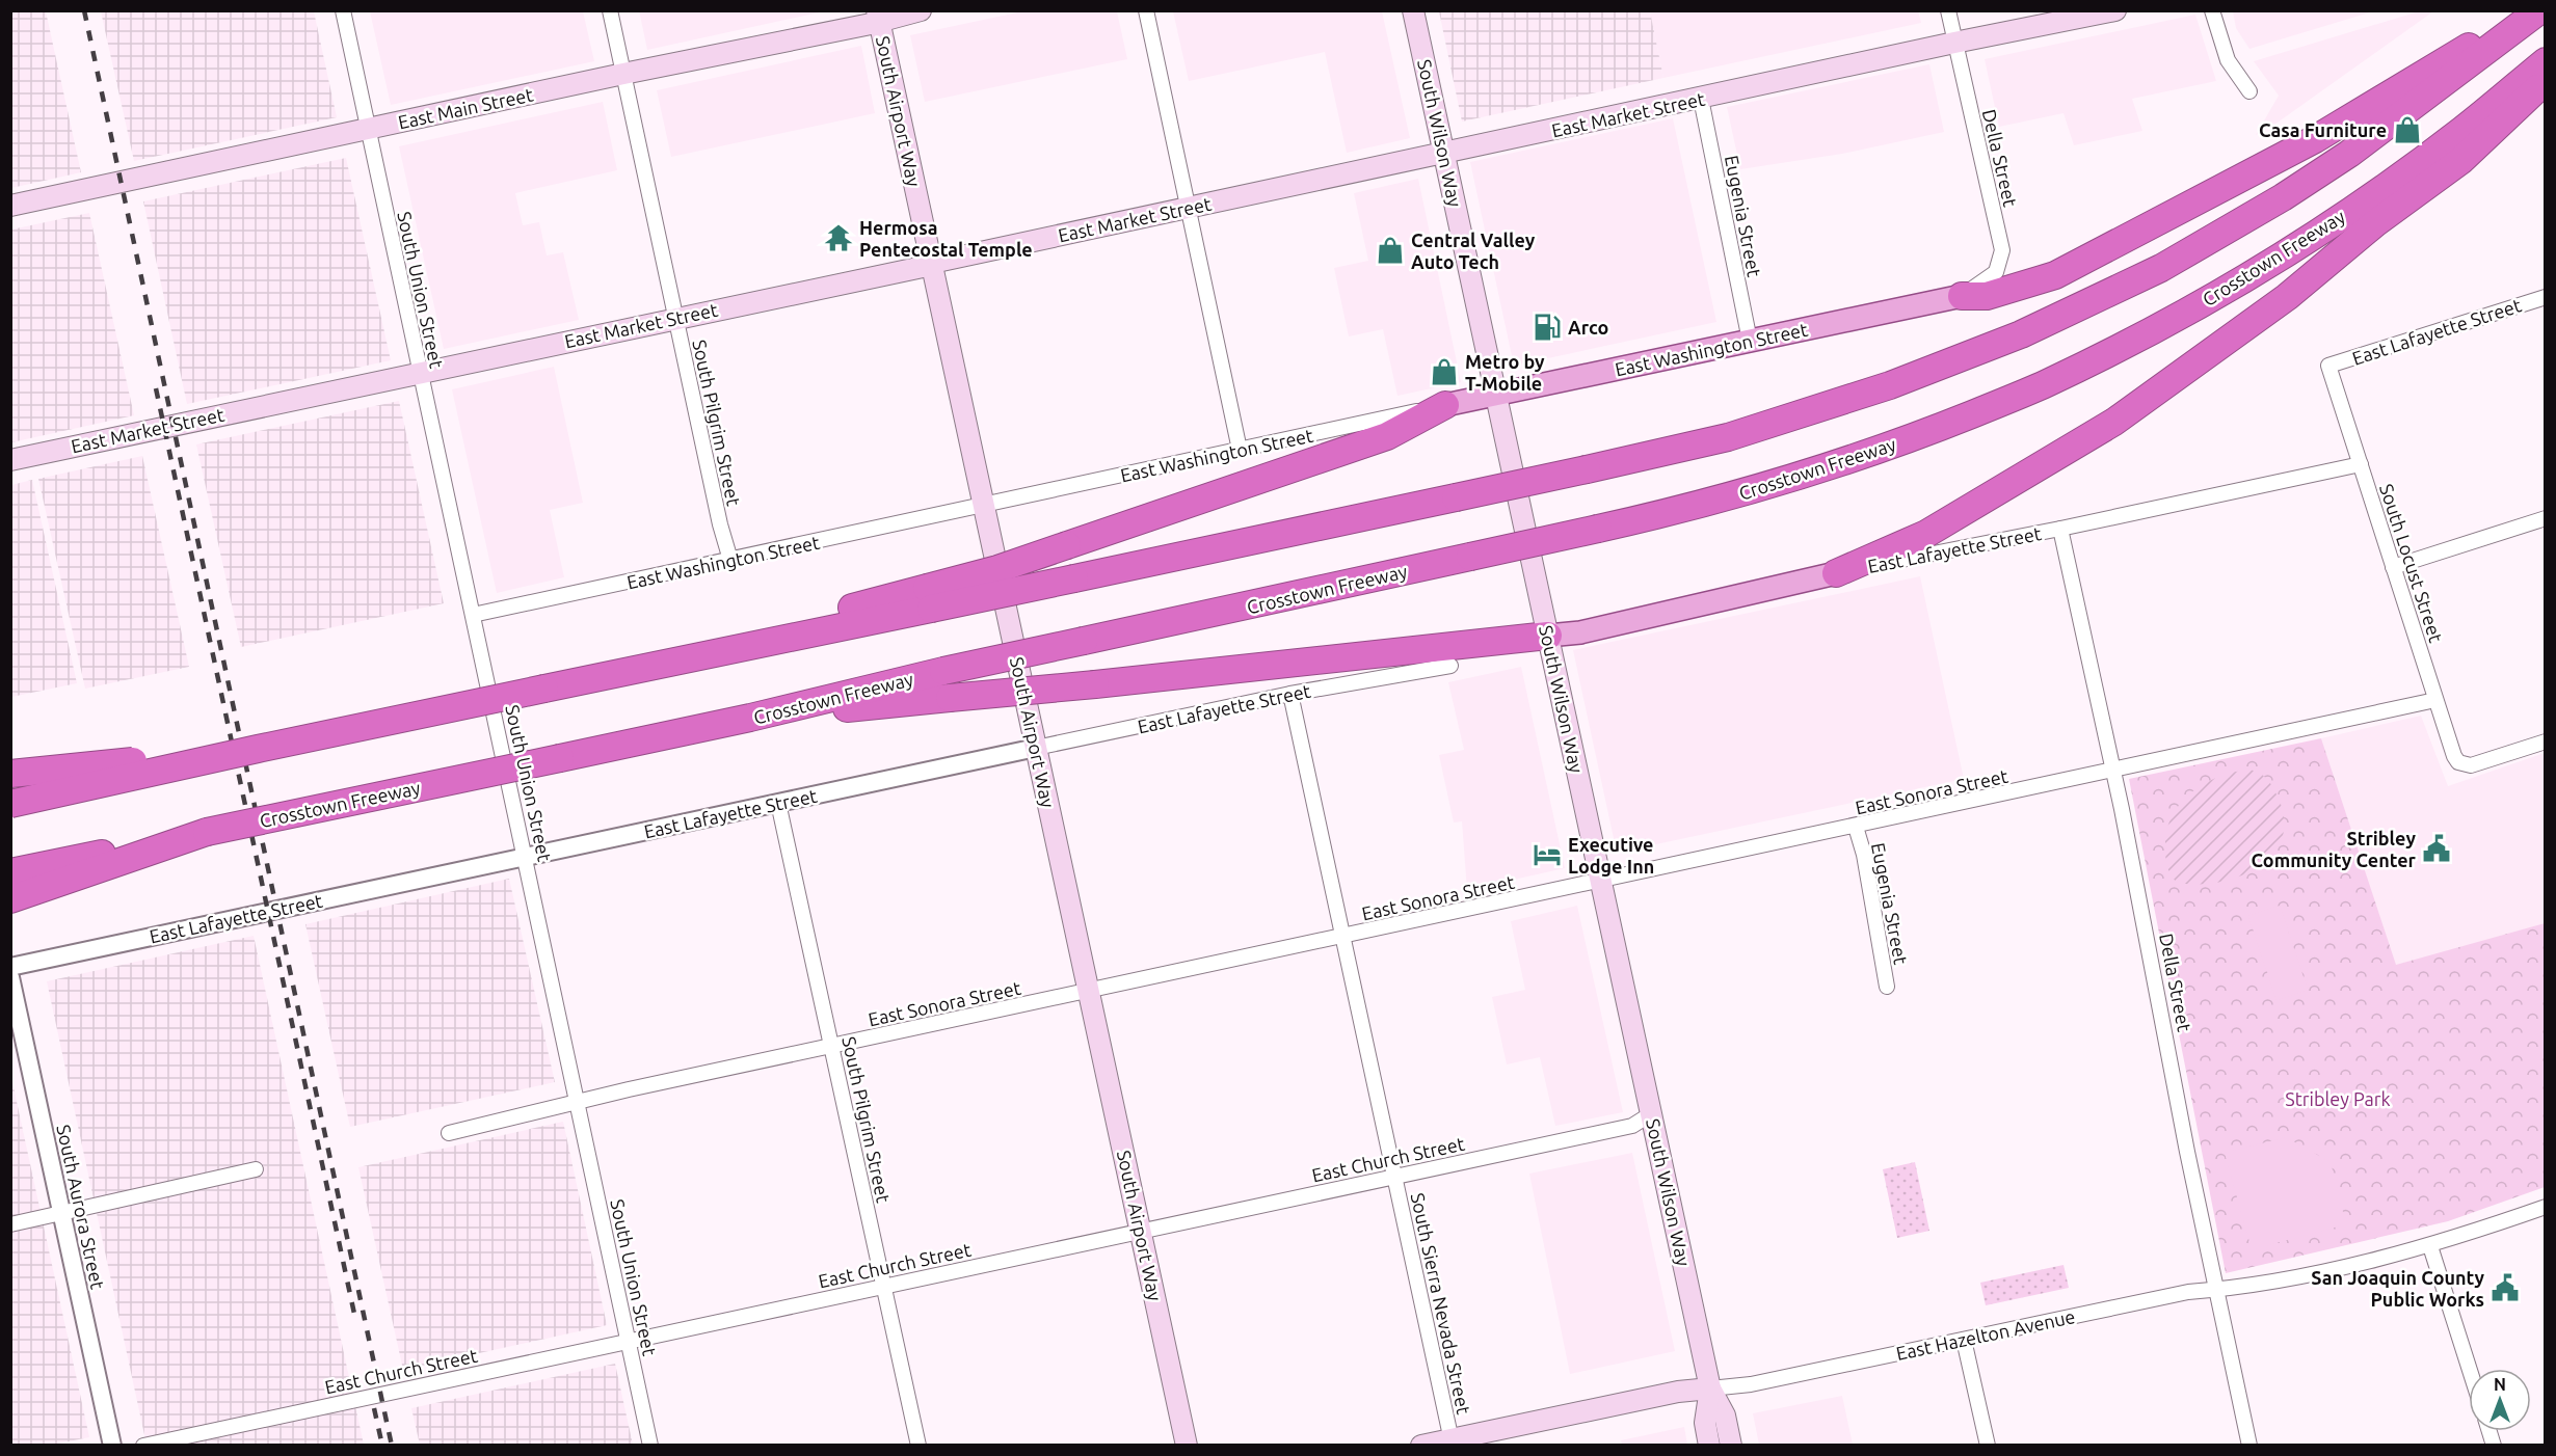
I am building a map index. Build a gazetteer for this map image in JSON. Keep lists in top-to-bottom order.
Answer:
{
  "streets": {
    "highway": ["Crosstown Freeway"],
    "main road": [
      "East Main Street",
      "South Airport Way",
      "East Market Street",
      "South Wilson Way",
      "East Lafayette Street",
      "East Washington Street",
      "East Hazelton Avenue"
    ],
    "street": [
      "Della Street",
      "Eugenia Street",
      "South Union Street",
      "South Pilgrim Street",
      "South Locust Street",
      "East Sonora Street",
      "East Church Street",
      "South Aurora Street",
      "South Sierra Nevada Street"
    ]
  },
  "crossings": [
    ["East Main Street", "South Airport Way"],
    ["East Main Street", "South Union Street"],
    ["East Main Street", "South Pilgrim Street"],
    ["South Airport Way", "East Market Street"],
    ["South Airport Way", "East Lafayette Street"],
    ["South Airport Way", "East Washington Street"],
    ["South Airport Way", "East Sonora Street"],
    ["South Airport Way", "East Church Street"],
    ["East Market Street", "South Wilson Way"],
    ["East Market Street", "Della Street"],
    ["East Market Street", "Eugenia Street"],
    ["East Market Street", "South Union Street"],
    ["East Market Street", "South Pilgrim Street"],
    ["South Wilson Way", "East Lafayette Street"],
    ["South Wilson Way", "East Washington Street"],
    ["South Wilson Way", "East Sonora Street"],
    ["South Wilson Way", "East Church Street"],
    ["South Wilson Way", "East Hazelton Avenue"],
    ["Della Street", "East Lafayette Street"],
    ["Della Street", "East Washington Street"],
    ["Della Street", "East Sonora Street"],
    ["Della Street", "East Hazelton Avenue"],
    ["Eugenia Street", "East Washington Street"],
    ["Eugenia Street", "East Sonora Street"],
    ["South Union Street", "East Lafayette Street"],
    ["South Union Street", "East Washington Street"],
    ["South Union Street", "East Sonora Street"],
    ["South Union Street", "East Church Street"],
    ["East Lafayette Street", "South Pilgrim Street"],
    ["East Lafayette Street", "South Locust Street"],
    ["East Lafayette Street", "South Sierra Nevada Street"],
    ["East Washington Street", "South Pilgrim Street"],
    ["South Pilgrim Street", "East Sonora Street"],
    ["South Pilgrim Street", "East Church Street"],
    ["South Locust Street", "East Sonora Street"],
    ["East Sonora Street", "South Sierra Nevada Street"],
    ["East Church Street", "South Sierra Nevada Street"],
    ["South Sierra Nevada Street", "East Hazelton Avenue"]
  ],
  "parks": ["Stribley Park"],
  "places": {
    "shop": ["Casa Furniture", "Central Valley Auto Tech", "Metro by T-Mobile"],
    "temple": ["Hermosa Pentecostal Temple"],
    "fuel station": ["Arco"],
    "public building": ["Stribley Community Center", "San Joaquin County Public Works"],
    "hotel": ["Executive Lodge Inn"]
  },
  "north": "top"
}
